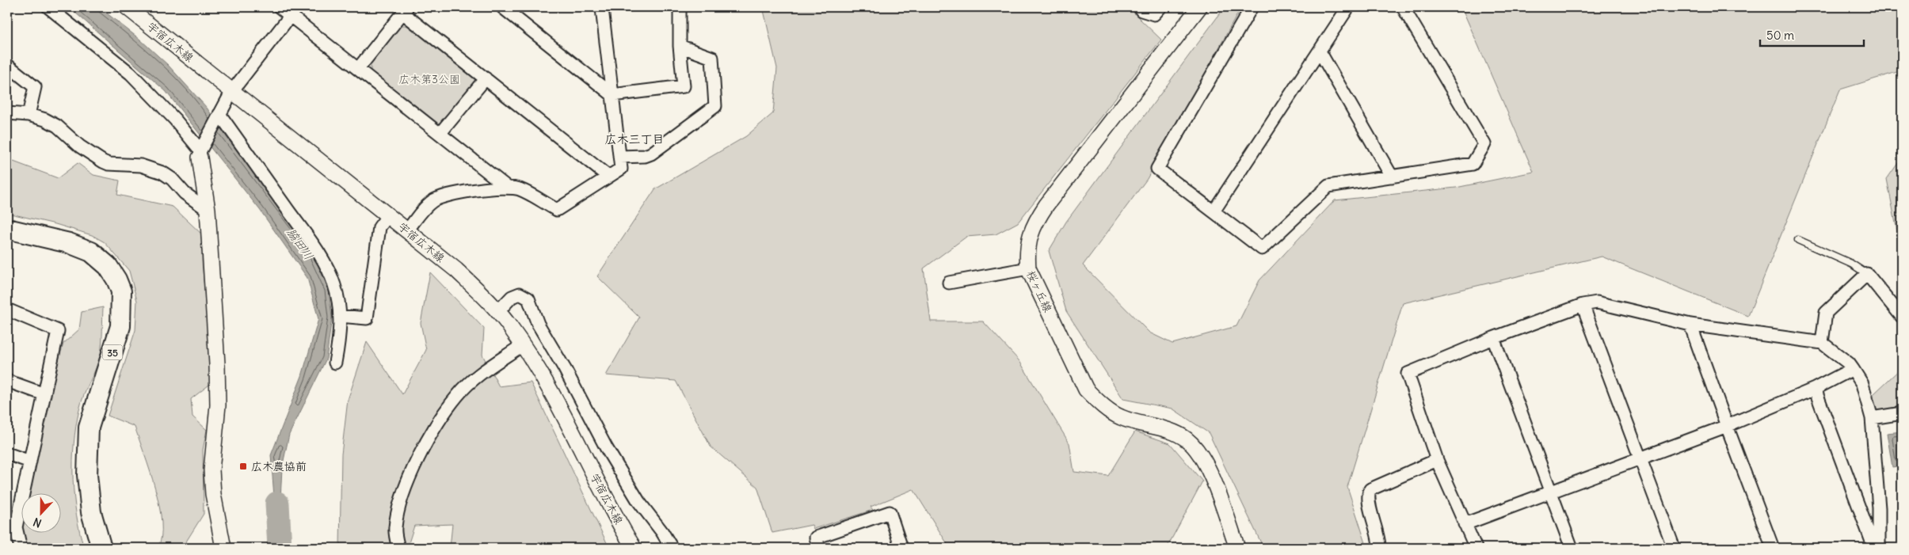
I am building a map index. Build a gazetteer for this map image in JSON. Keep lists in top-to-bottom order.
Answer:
{
  "streets": {
    "main road": ["35"],
    "street": ["宇宿広木線", "桜ヶ丘線"]
  },
  "districts": ["広木三丁目"],
  "water": ["脇田川"],
  "parks": ["広木第3公園"],
  "places": {
    "transit": ["広木農協前"]
  },
  "scale_bar": "50 m",
  "north": "bottom"
}
